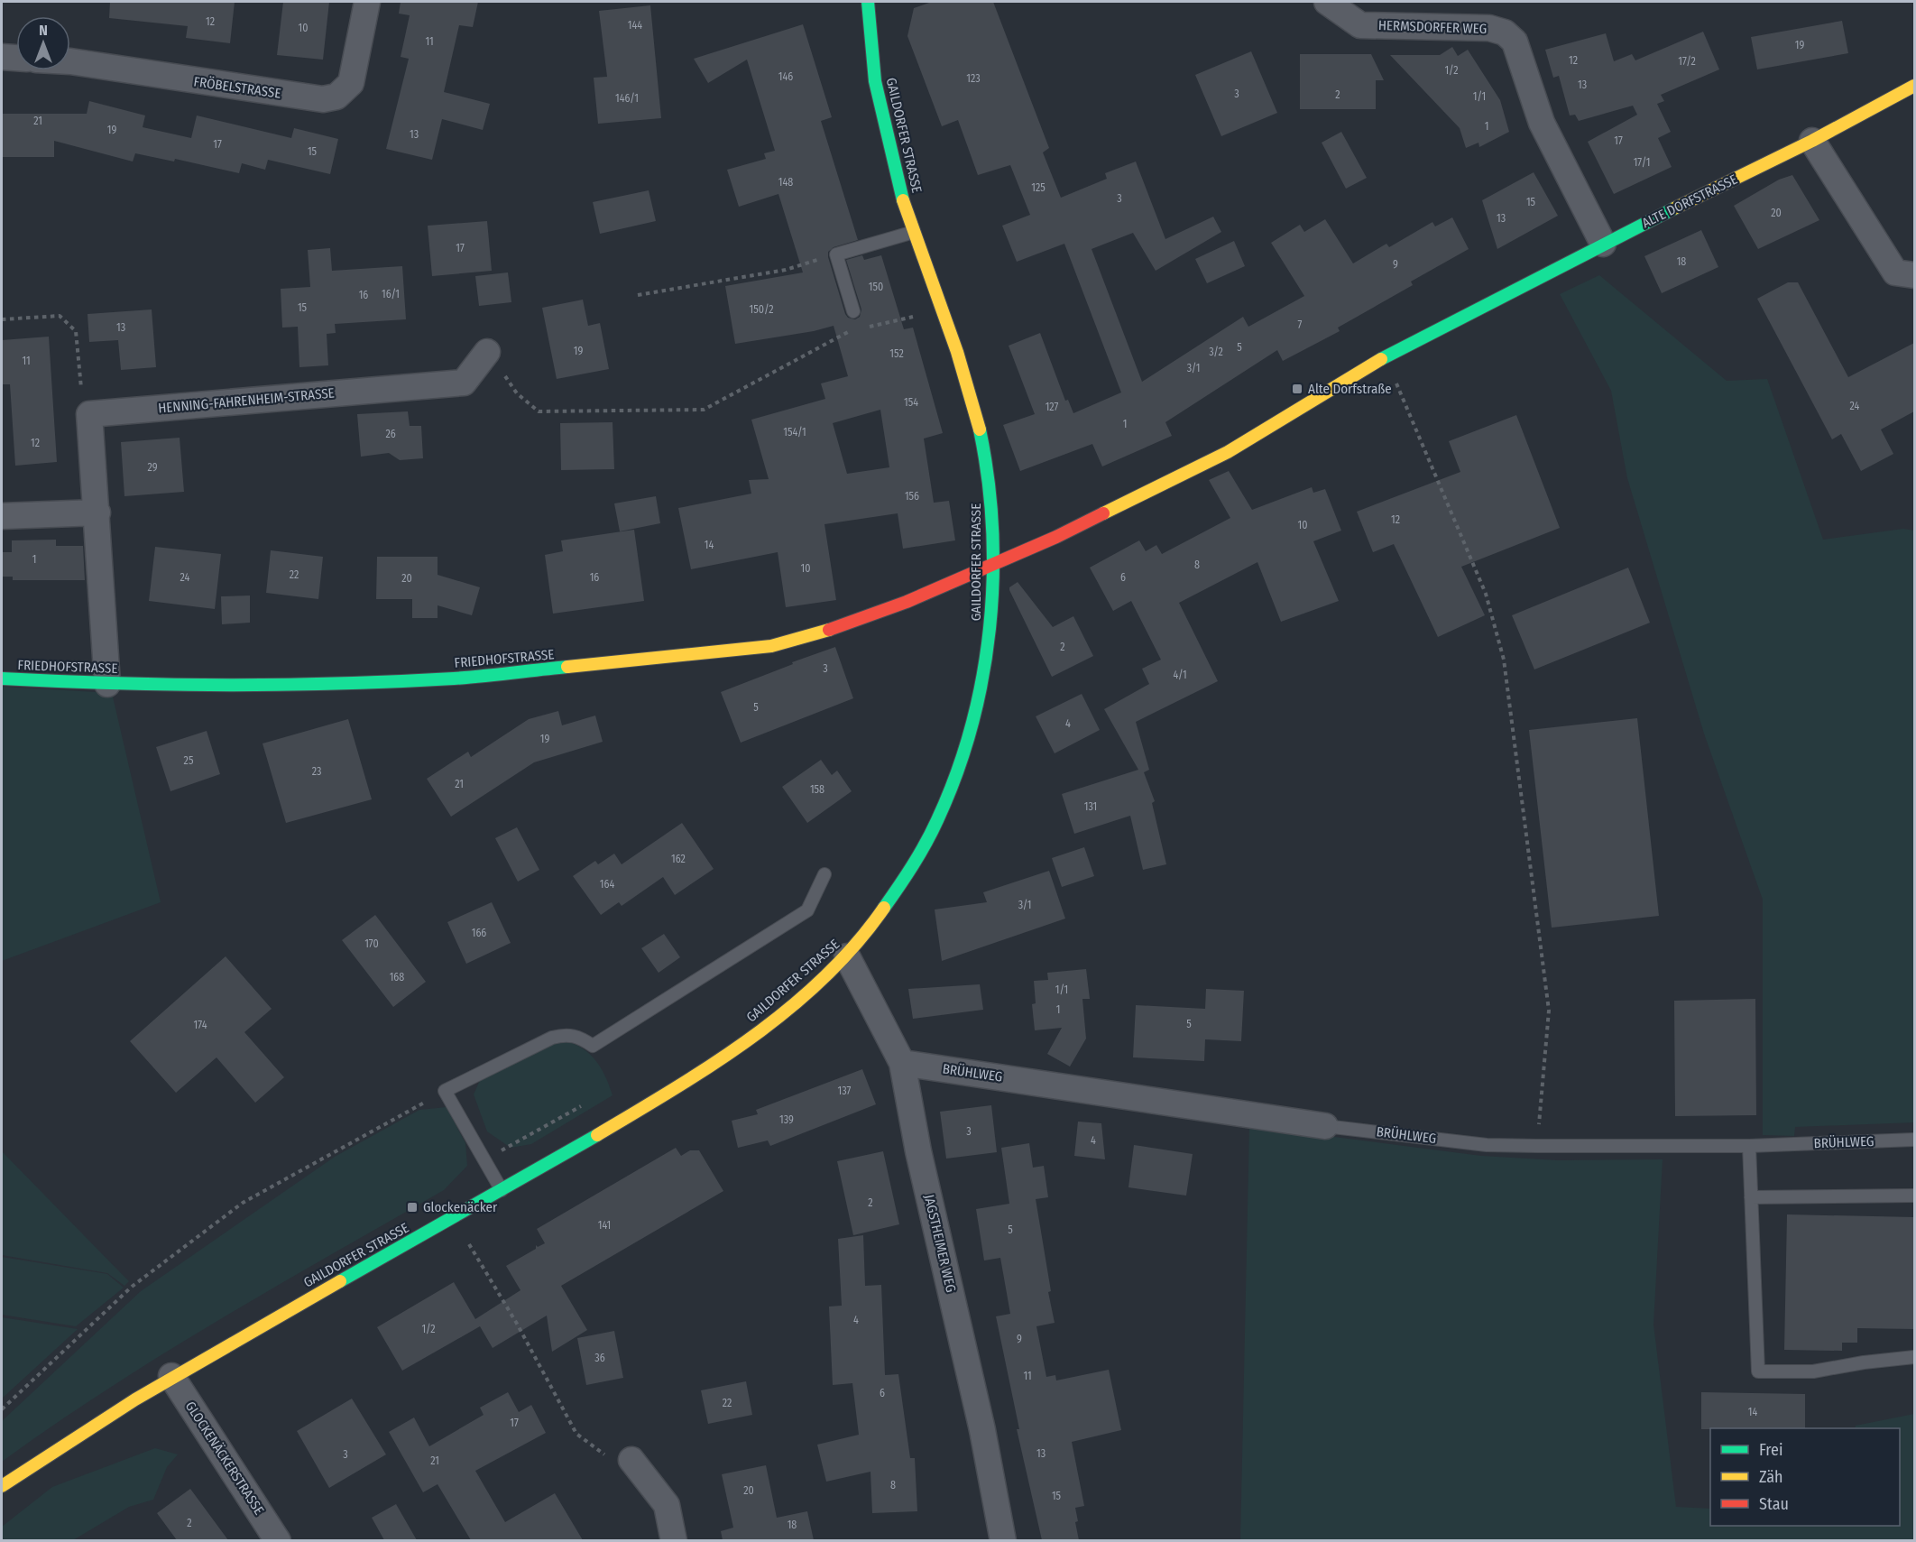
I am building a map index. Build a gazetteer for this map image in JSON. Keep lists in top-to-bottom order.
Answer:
{
  "streets": {
    "street": [
      "HERMSDORFER WEG",
      "FRÖBELSTRASSE",
      "GAILDORFER STRASSE",
      "ALTE DORFSTRASSE",
      "HENNING-FAHRENHEIM-STRASSE",
      "FRIEDHOFSTRASSE",
      "BRÜHLWEG",
      "JAGSTHEIMER WEG",
      "GLOCKENÄCKERSTRASSE"
    ]
  },
  "crossings": [
    ["HERMSDORFER WEG", "ALTE DORFSTRASSE"],
    ["GAILDORFER STRASSE", "ALTE DORFSTRASSE"],
    ["GAILDORFER STRASSE", "FRIEDHOFSTRASSE"],
    ["GAILDORFER STRASSE", "JAGSTHEIMER WEG"],
    ["GAILDORFER STRASSE", "GLOCKENÄCKERSTRASSE"],
    ["ALTE DORFSTRASSE", "FRIEDHOFSTRASSE"],
    ["BRÜHLWEG", "JAGSTHEIMER WEG"]
  ],
  "places": {
    "transit": ["Alte Dorfstraße", "Glockenäcker"]
  },
  "house_numbers": [
    "12",
    "144",
    "10",
    "11",
    "19",
    "12",
    "17/2",
    "1/2",
    "146",
    "123",
    "13",
    "3",
    "2",
    "1/1",
    "146/1",
    "21",
    "1",
    "19",
    "13",
    "17",
    "17",
    "15",
    "17/1",
    "148",
    "125",
    "3",
    "15",
    "20",
    "13",
    "17",
    "18",
    "9",
    "150",
    "16/1",
    "16",
    "15",
    "150/2",
    "7",
    "13",
    "5",
    "19",
    "3/2",
    "152",
    "11",
    "3/1",
    "154",
    "24",
    "127",
    "1",
    "154/1",
    "26",
    "12",
    "29",
    "156",
    "12",
    "10",
    "14",
    "1",
    "8",
    "10",
    "22",
    "24",
    "16",
    "6",
    "20",
    "2",
    "3",
    "4/1",
    "5",
    "4",
    "19",
    "25",
    "23",
    "21",
    "158",
    "131",
    "162",
    "164",
    "3/1",
    "166",
    "170",
    "168",
    "1/1",
    "1",
    "5",
    "174",
    "137",
    "139",
    "3",
    "4",
    "2",
    "141",
    "5",
    "4",
    "1/2",
    "9",
    "36",
    "11",
    "6",
    "22",
    "14",
    "17",
    "13",
    "3",
    "21",
    "8",
    "20",
    "15",
    "2",
    "18"
  ],
  "legend": ["Frei", "Zäh", "Stau"],
  "north": "top"
}
